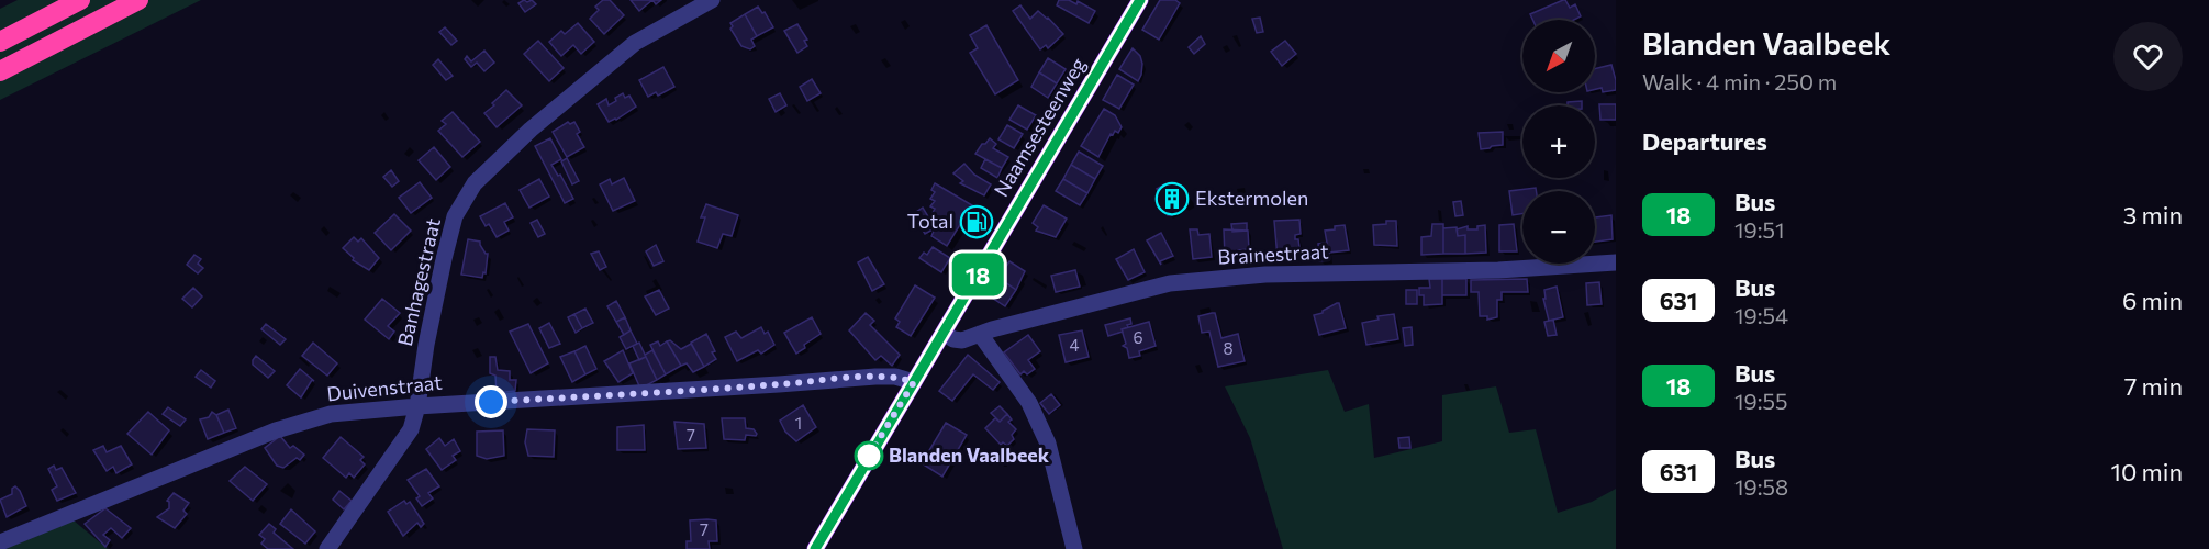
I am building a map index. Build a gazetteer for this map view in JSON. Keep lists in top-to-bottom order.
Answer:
{
  "streets": {
    "main road": ["Naamsesteenweg"],
    "street": ["Brainestraat", "Banhagestraat", "Duivenstraat"]
  },
  "crossings": [
    ["Naamsesteenweg", "Brainestraat"],
    ["Naamsesteenweg", "Duivenstraat"],
    ["Banhagestraat", "Duivenstraat"]
  ],
  "places": {
    "building": ["Ekstermolen"],
    "fuel station": ["Total"],
    "other": ["Blanden Vaalbeek"]
  },
  "lines": ["bus line 18"],
  "house_numbers": [
    "6",
    "4",
    "8",
    "1",
    "7",
    "7"
  ],
  "north": "bottom left",
  "page": {
    "on_map": "18",
    "heading": [
      ["Blanden Vaalbeek", "Walk · 4 min · 250 m"],
      "Departures"
    ],
    "map_buttons": ["+", "−"],
    "list": [
      {
        "mark": "18",
        "name": "Bus",
        "note": "19:51",
        "value": "3 min"
      },
      {
        "mark": "631",
        "name": "Bus",
        "note": "19:54",
        "value": "6 min"
      },
      {
        "mark": "18",
        "name": "Bus",
        "note": "19:55",
        "value": "7 min"
      },
      {
        "mark": "631",
        "name": "Bus",
        "note": "19:58",
        "value": "10 min"
      }
    ]
  }
}
